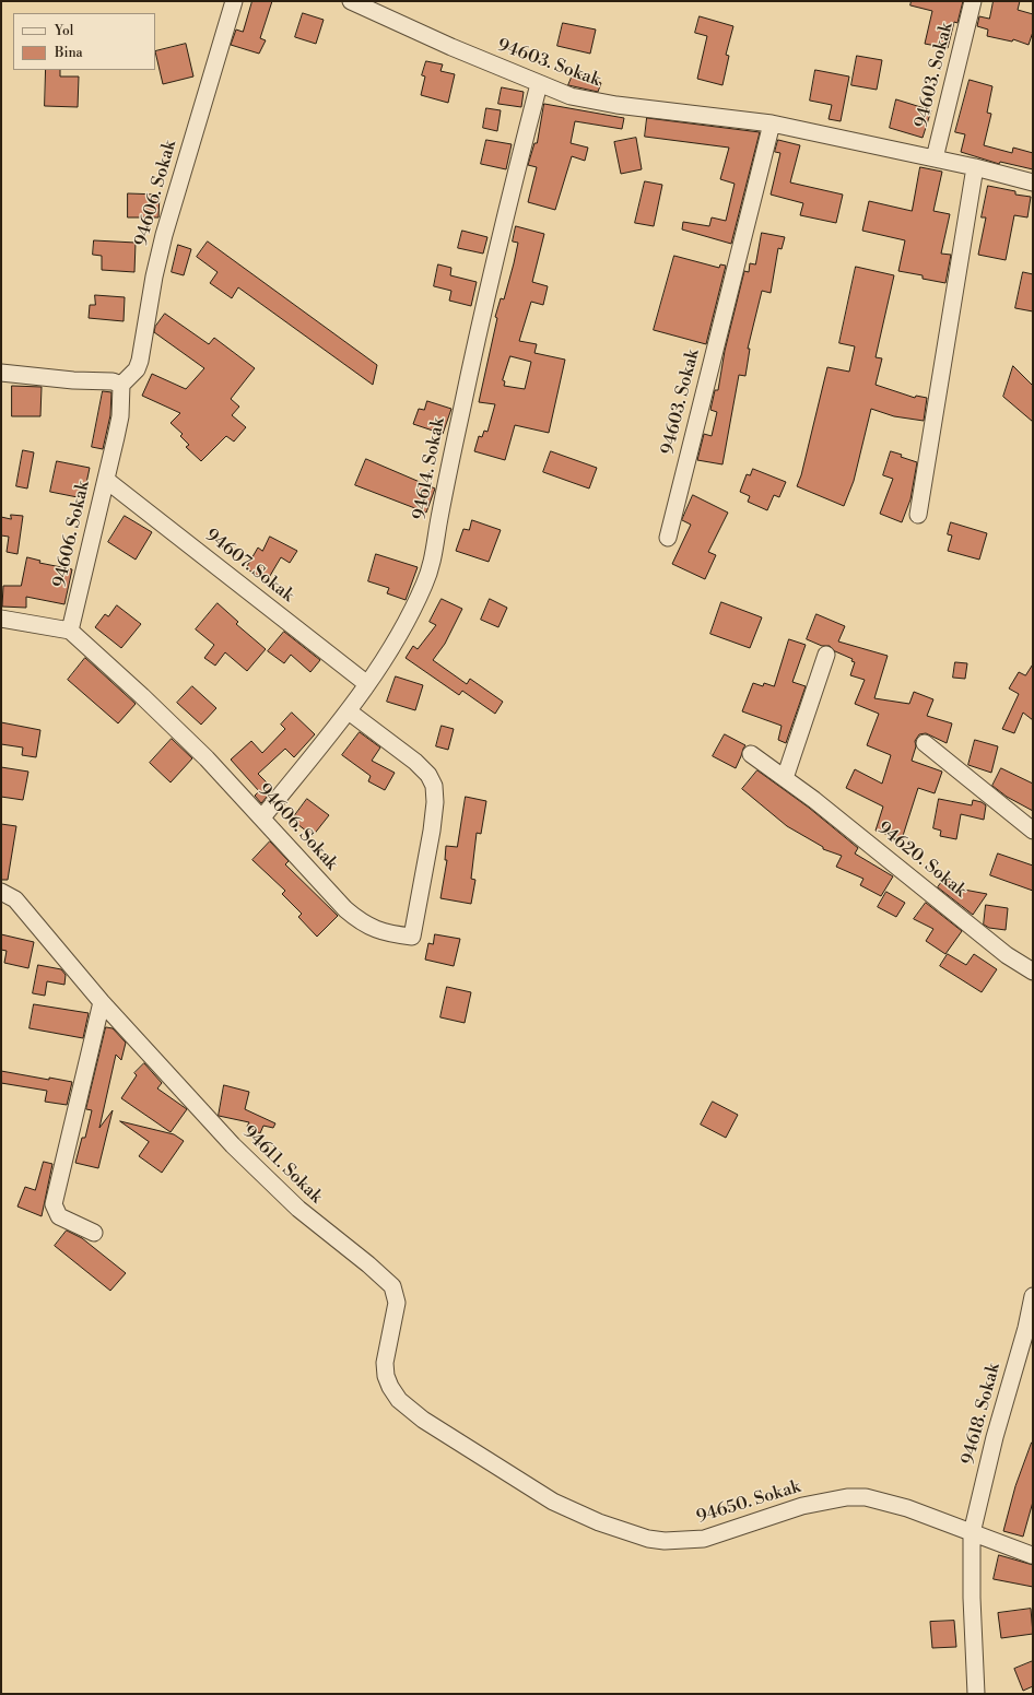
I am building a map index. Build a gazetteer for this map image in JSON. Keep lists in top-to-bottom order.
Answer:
{
  "streets": {
    "street": [
      "94603. Sokak",
      "94606. Sokak",
      "94614. Sokak",
      "94607. Sokak",
      "94620. Sokak",
      "94611. Sokak",
      "94618. Sokak",
      "94650. Sokak"
    ]
  },
  "crossings": [
    ["94603. Sokak", "94614. Sokak"],
    ["94606. Sokak", "94614. Sokak"],
    ["94606. Sokak", "94607. Sokak"],
    ["94614. Sokak", "94607. Sokak"],
    ["94611. Sokak", "94650. Sokak"],
    ["94618. Sokak", "94650. Sokak"]
  ],
  "legend": ["Yol", "Bina"]
}
